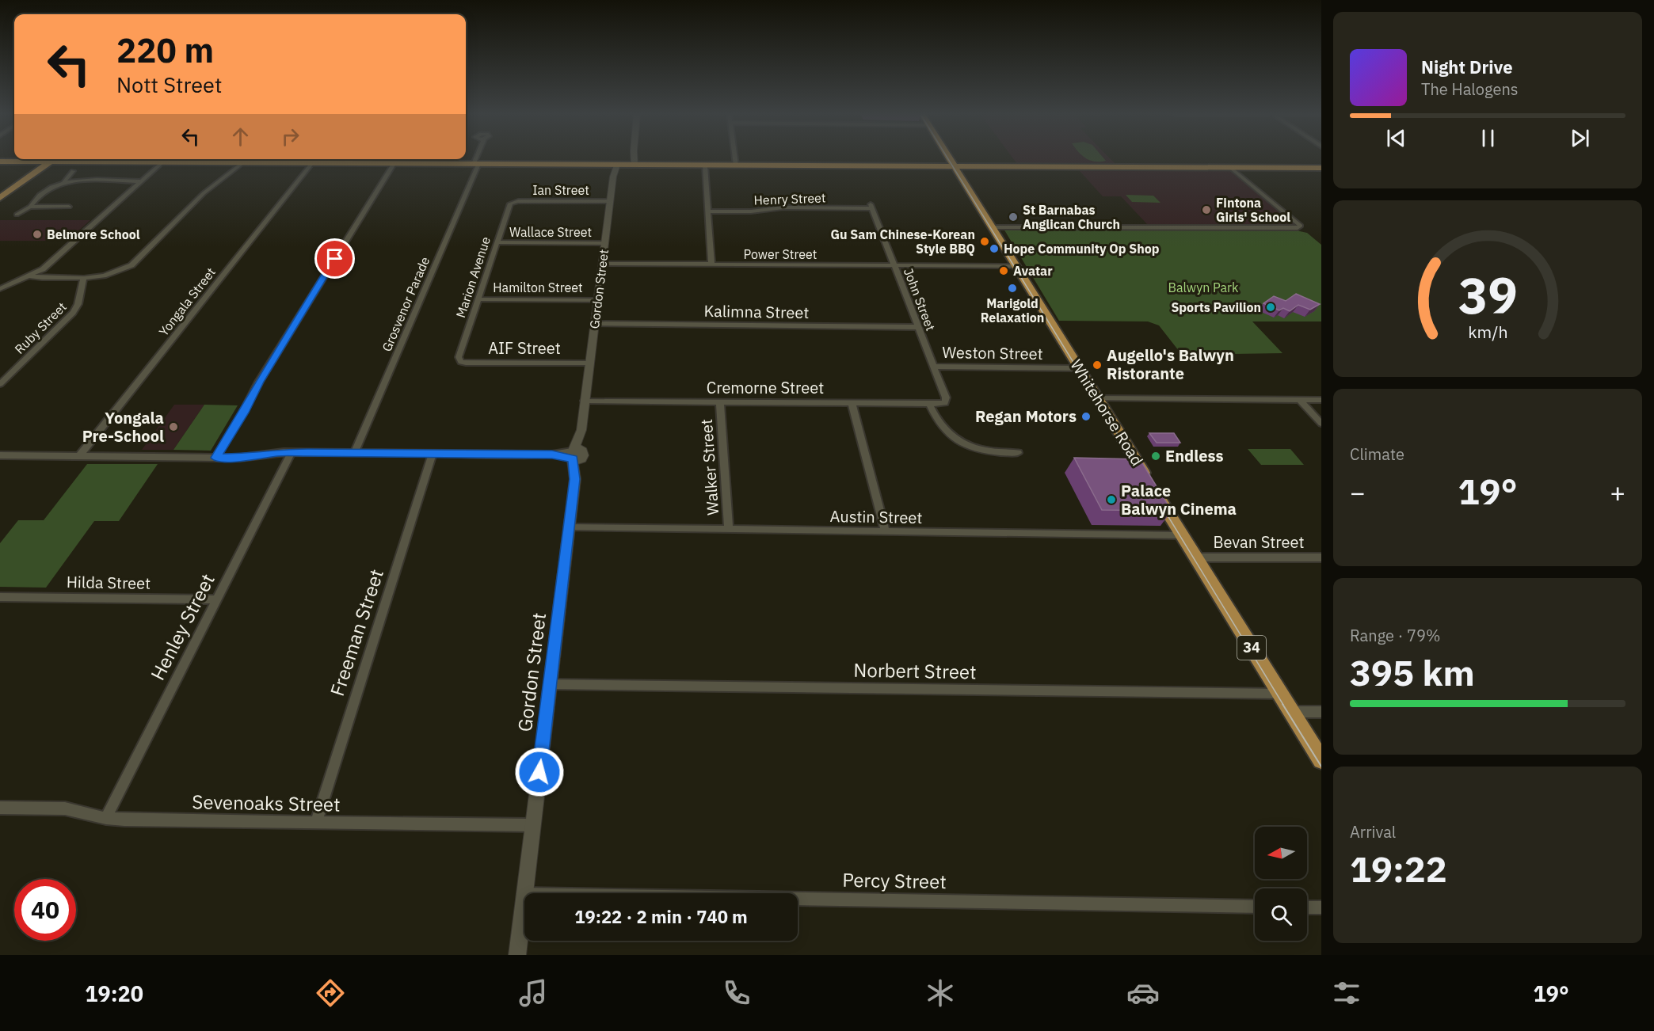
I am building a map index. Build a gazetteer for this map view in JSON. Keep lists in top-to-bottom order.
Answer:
{
  "streets": {
    "main road": ["Whitehorse Road", "34"],
    "street": [
      "Ian Street",
      "Henry Street",
      "Wallace Street",
      "Power Street",
      "Marion Avenue",
      "Hamilton Street",
      "Gordon Street",
      "John Street",
      "Yongala Street",
      "Grosvenor Parade",
      "Kalimna Street",
      "Ruby Street",
      "AIF Street",
      "Weston Street",
      "Cremorne Street",
      "Walker Street",
      "Austin Street",
      "Bevan Street",
      "Hilda Street",
      "Henley Street",
      "Freeman Street",
      "Norbert Street",
      "Sevenoaks Street",
      "Percy Street"
    ]
  },
  "crossings": [
    ["Ian Street", "Marion Avenue"],
    ["Ian Street", "Gordon Street"],
    ["Henry Street", "John Street"],
    ["Wallace Street", "Marion Avenue"],
    ["Wallace Street", "Gordon Street"],
    ["Power Street", "Gordon Street"],
    ["Power Street", "John Street"],
    ["Power Street", "Whitehorse Road"],
    ["Marion Avenue", "Hamilton Street"],
    ["Marion Avenue", "AIF Street"],
    ["Hamilton Street", "Gordon Street"],
    ["Gordon Street", "Kalimna Street"],
    ["Gordon Street", "AIF Street"],
    ["Gordon Street", "Cremorne Street"],
    ["Gordon Street", "Austin Street"],
    ["Gordon Street", "Norbert Street"],
    ["Gordon Street", "Sevenoaks Street"],
    ["John Street", "Kalimna Street"],
    ["John Street", "Weston Street"],
    ["John Street", "Cremorne Street"],
    ["Weston Street", "Whitehorse Road"],
    ["Cremorne Street", "Walker Street"],
    ["Whitehorse Road", "Austin Street"],
    ["Whitehorse Road", "Bevan Street"],
    ["Whitehorse Road", "Norbert Street"],
    ["Walker Street", "Austin Street"],
    ["Hilda Street", "Henley Street"],
    ["Henley Street", "Sevenoaks Street"],
    ["Freeman Street", "Sevenoaks Street"]
  ],
  "parks": ["Balwyn Park"],
  "places": [
    "Fintona Girls' School",
    "St Barnabas Anglican Church",
    "Belmore School",
    "Gu Sam Chinese-Korean Style BBQ",
    "Hope Community Op Shop",
    "Avatar",
    "Marigold Relaxation",
    "Sports Pavilion",
    "Augello's Balwyn Ristorante",
    "Regan Motors",
    "Yongala Pre-School",
    "Endless",
    "Palace Balwyn Cinema"
  ],
  "north": "left",
  "page": {
    "turn": ["220 m", "Nott Street"],
    "song": ["Night Drive", "The Halogens"],
    "tile": [
      "Climate",
      ["Range · 79%", "395 km"],
      ["Arrival", "19:22"]
    ],
    "heat": ["−", "19°", "+"],
    "limit": "40",
    "trip": "19:22 · 2 min · 740 m",
    "tabs": ["19:20", "19°"],
    "gauge": ["39", "km/h"]
  }
}
